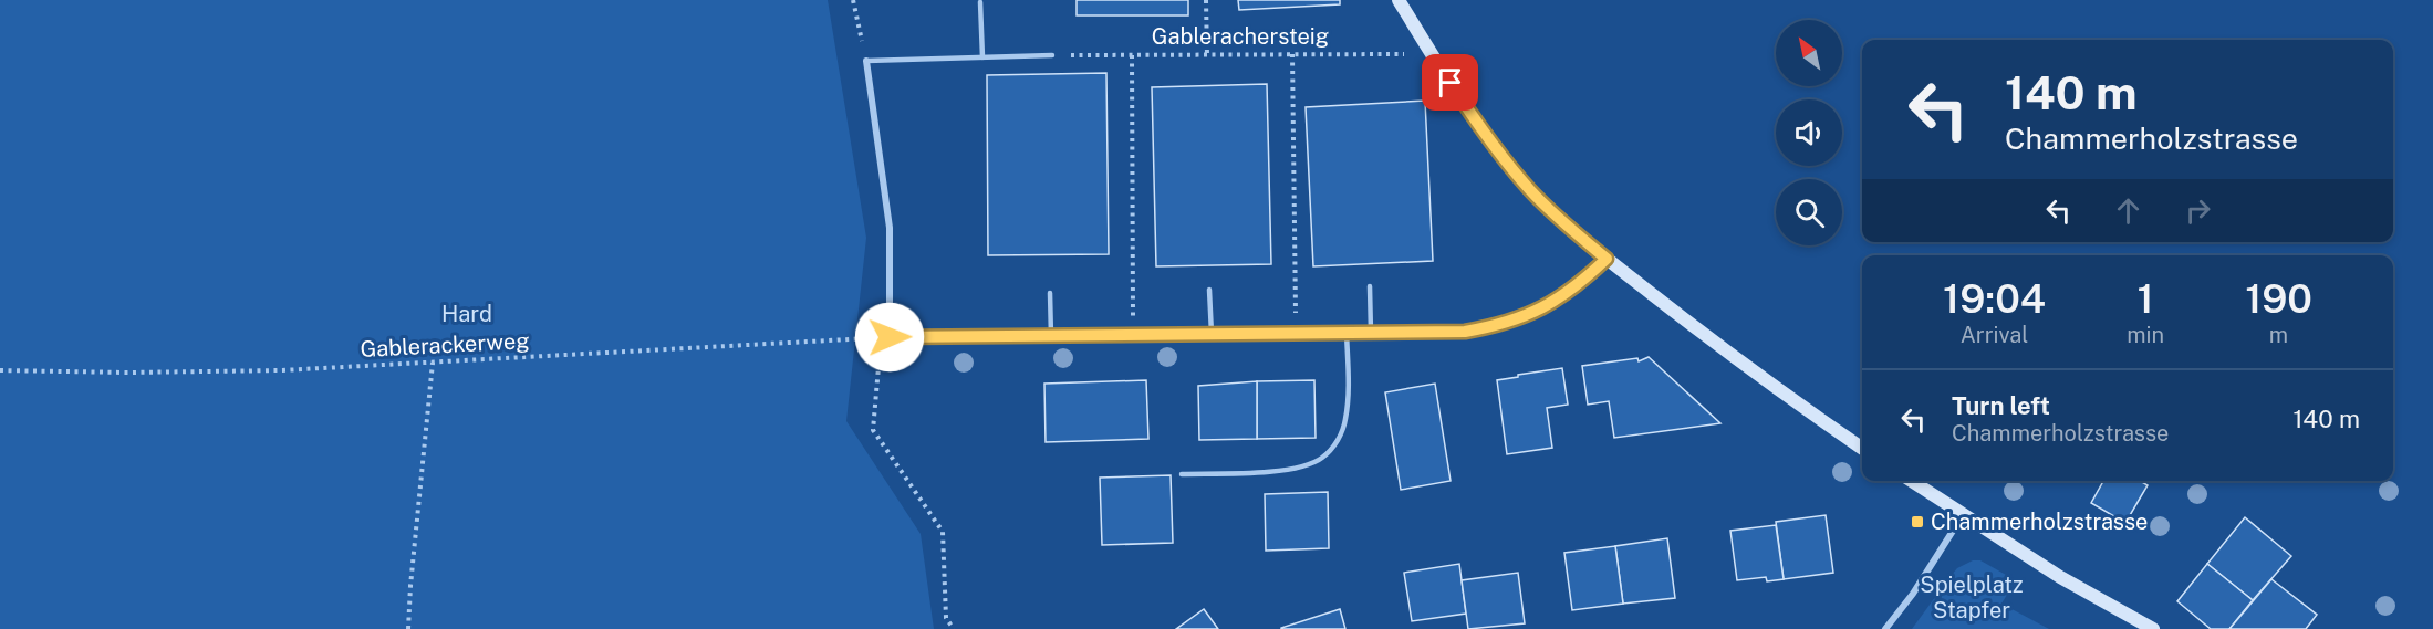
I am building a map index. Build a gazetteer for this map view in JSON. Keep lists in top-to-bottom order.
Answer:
{
  "streets": {
    "path": ["Gablerachersteig", "Gablerackerweg"]
  },
  "parks": ["Hard", "Spielplatz Stapfer"],
  "places": {
    "transit": ["Chammerholzstrasse"]
  },
  "north": "top left",
  "page": {
    "turn": ["140 m", "Chammerholzstrasse"],
    "eta": [
      "19:04",
      "Arrival",
      "1",
      "min",
      "190",
      "m"
    ],
    "list": [
      {
        "name": "Turn left",
        "note": "Chammerholzstrasse",
        "value": "140 m"
      }
    ]
  }
}
